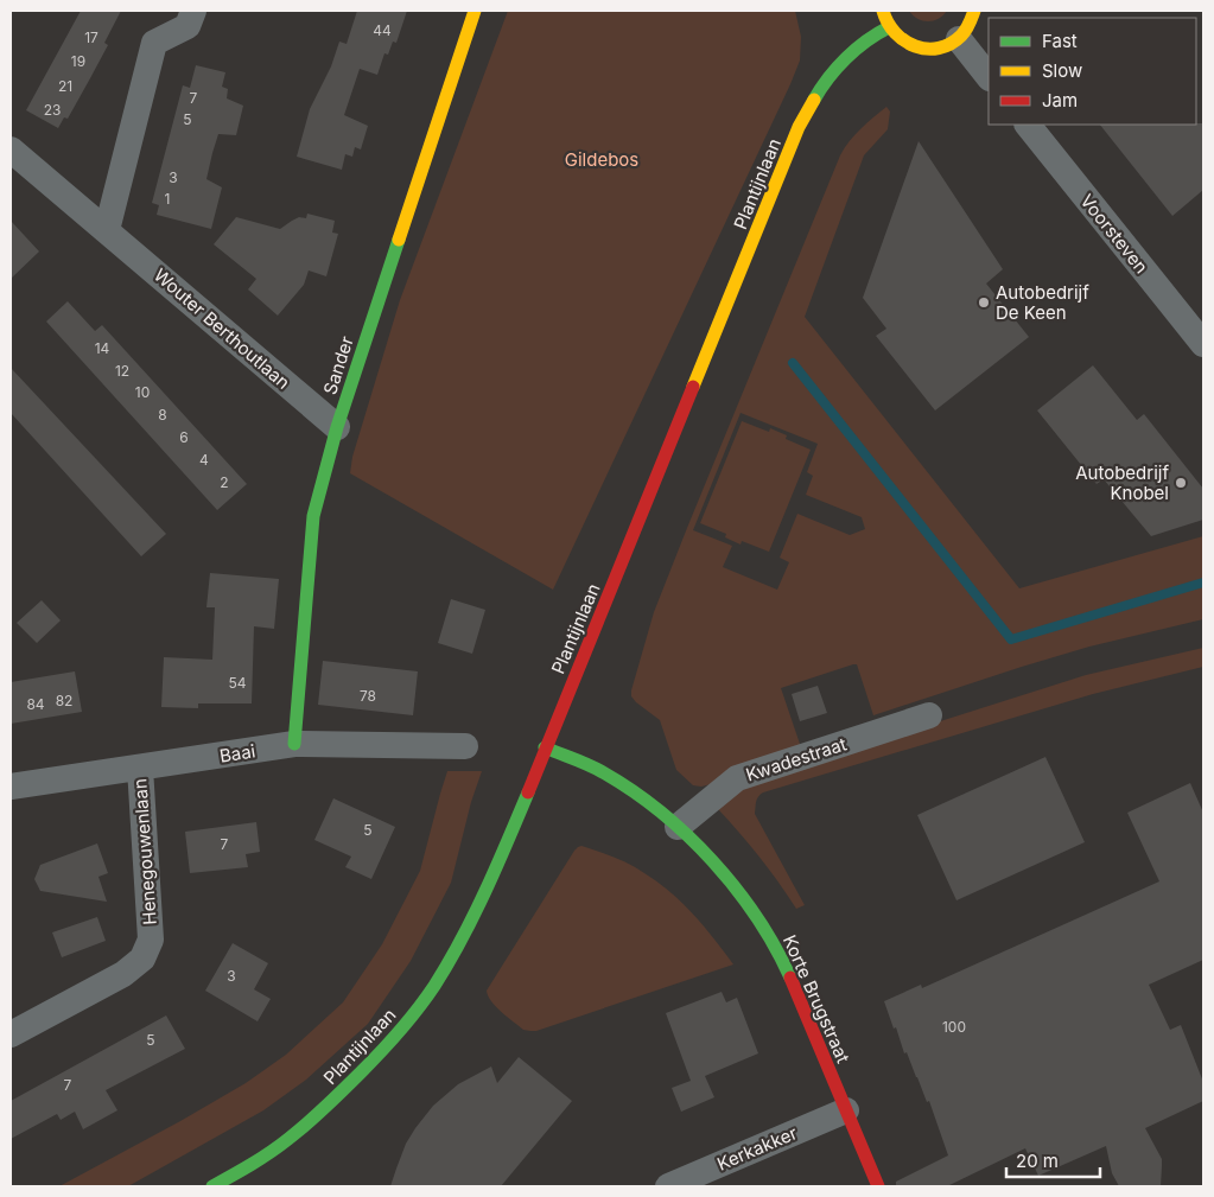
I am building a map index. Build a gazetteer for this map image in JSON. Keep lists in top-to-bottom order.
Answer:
{
  "streets": {
    "main road": ["Plantijnlaan", "Sander", "Korte Brugstraat"],
    "street": [
      "Voorsteven",
      "Wouter Berthoutlaan",
      "Baai",
      "Kwadestraat",
      "Henegouwenlaan",
      "Kerkakker"
    ]
  },
  "crossings": [
    ["Plantijnlaan", "Korte Brugstraat"],
    ["Wouter Berthoutlaan", "Sander"],
    ["Sander", "Baai"],
    ["Baai", "Henegouwenlaan"],
    ["Kwadestraat", "Korte Brugstraat"],
    ["Korte Brugstraat", "Kerkakker"]
  ],
  "parks": ["Gildebos"],
  "places": ["Autobedrijf De Keen", "Autobedrijf Knobel"],
  "house_numbers": [
    "44",
    "17",
    "19",
    "21",
    "7",
    "23",
    "5",
    "3",
    "1",
    "14",
    "12",
    "10",
    "8",
    "6",
    "4",
    "2",
    "54",
    "78",
    "82",
    "84",
    "5",
    "7",
    "3",
    "100",
    "5",
    "7"
  ],
  "legend": ["Fast", "Slow", "Jam"],
  "scale_bar": "20 m"
}
